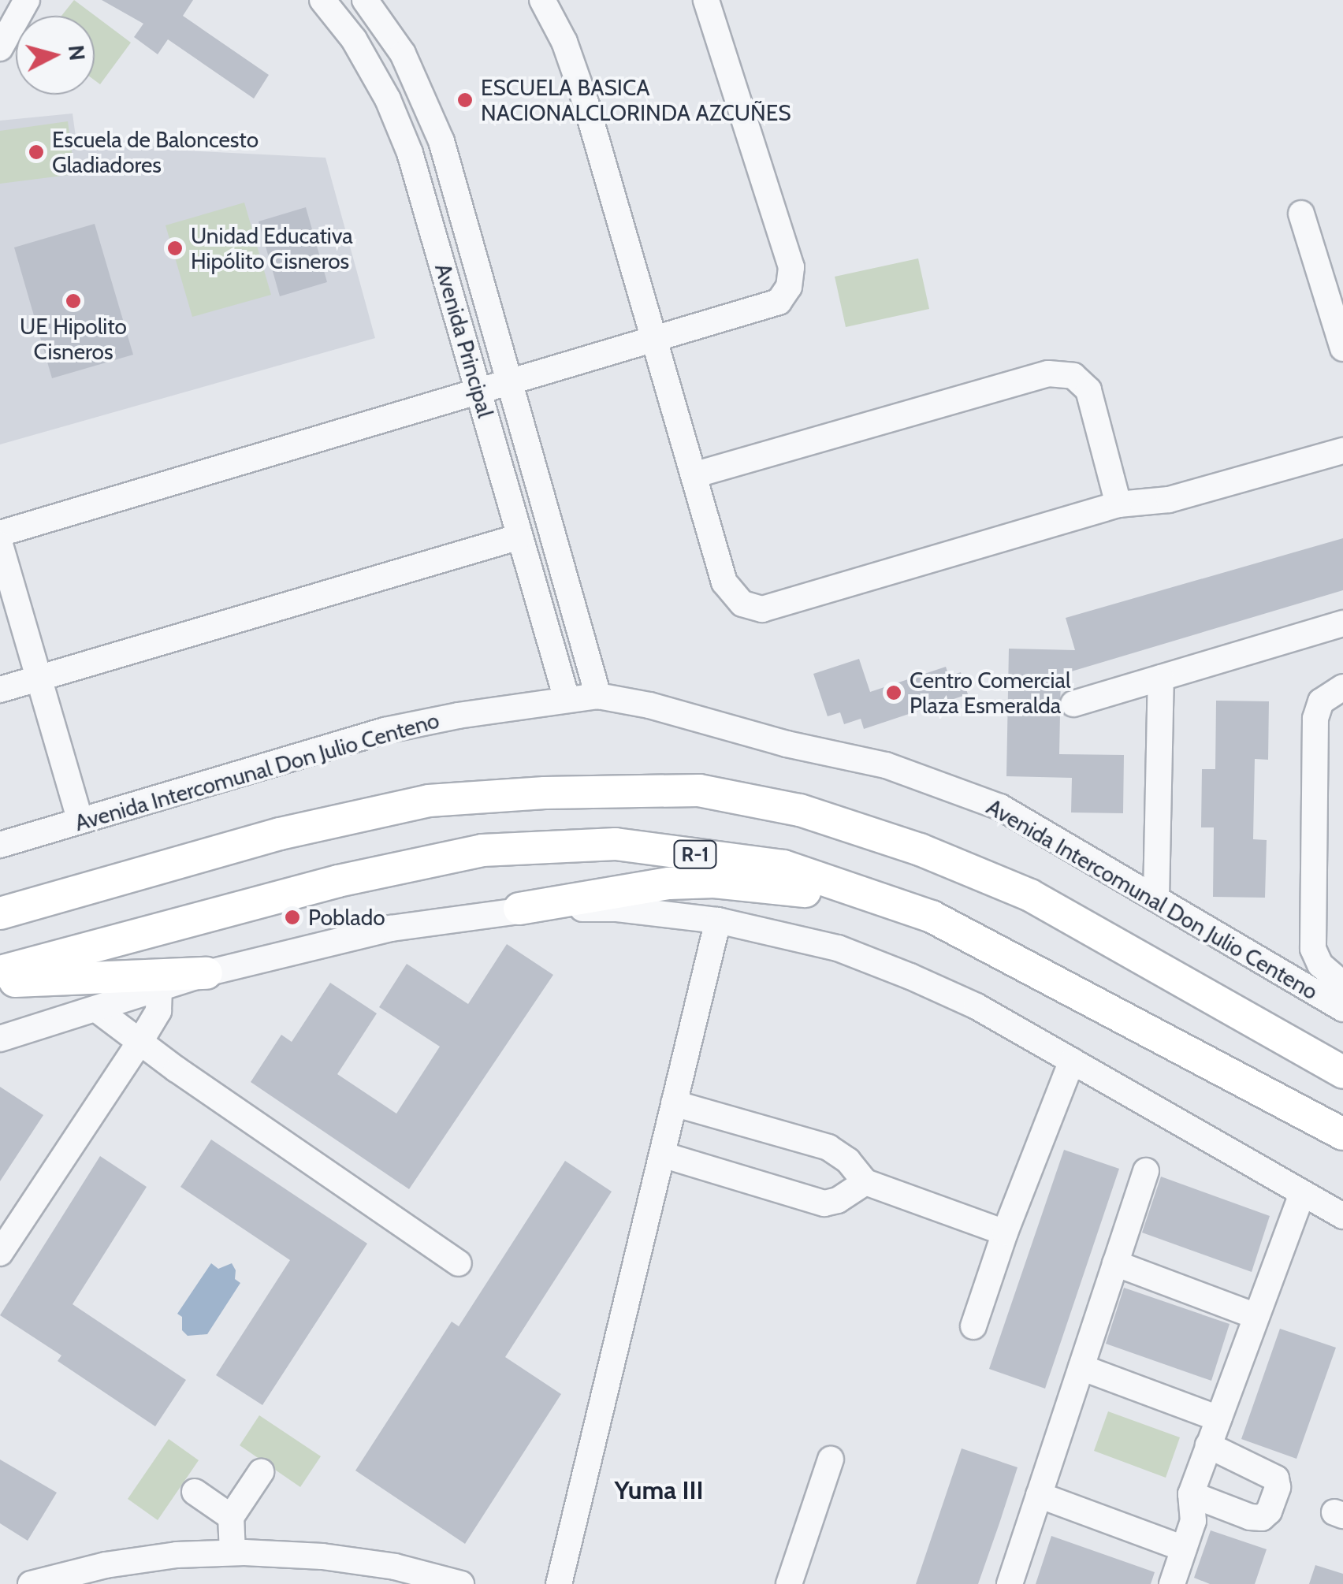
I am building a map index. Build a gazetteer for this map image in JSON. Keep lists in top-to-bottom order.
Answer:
{
  "streets": {
    "main road": ["R-1"],
    "street": ["Avenida Principal", "Avenida Intercomunal Don Julio Centeno"]
  },
  "crossings": [
    ["Avenida Principal", "Avenida Intercomunal Don Julio Centeno"]
  ],
  "districts": ["Yuma III"],
  "places": [
    "ESCUELA BASICA NACIONALCLORINDA AZCUÑES",
    "Escuela de Baloncesto Gladiadores",
    "Unidad Educativa Hipólito Cisneros",
    "UE Hipolito Cisneros",
    "Centro Comercial Plaza Esmeralda",
    "Poblado"
  ],
  "north": "right"
}
